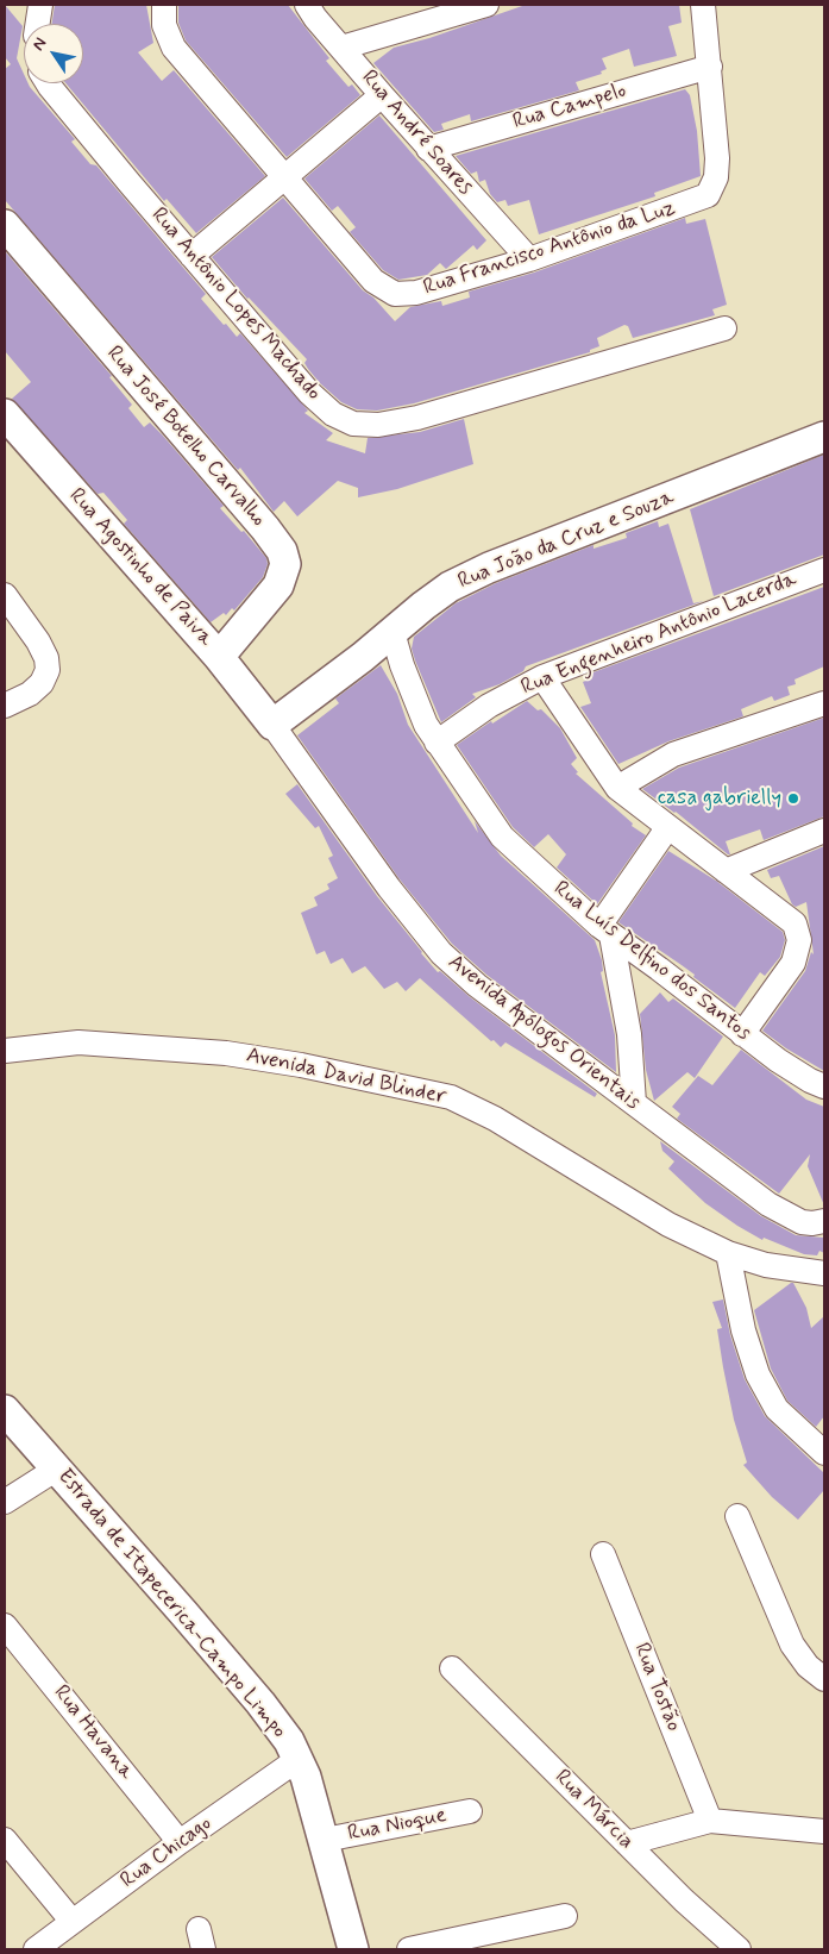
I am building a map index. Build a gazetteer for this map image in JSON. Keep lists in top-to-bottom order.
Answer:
{
  "streets": {
    "main road": [
      "Rua José Botelho Carvalho",
      "Rua João da Cruz e Souza",
      "Rua Agostinho de Paiva",
      "Estrada de Itapecerica-Campo Limpo"
    ],
    "street": [
      "Rua Campelo",
      "Rua André Soares",
      "Rua Francisco Antônio da Luz",
      "Rua Antônio Lopes Machado",
      "Rua Engenheiro Antônio Lacerda",
      "Rua Luís Delfino dos Santos",
      "Avenida Apólogos Orientais",
      "Avenida David Blinder",
      "Rua Tostão",
      "Rua Havana",
      "Rua Márcia",
      "Rua Nioque",
      "Rua Chicago"
    ]
  },
  "crossings": [
    ["Rua Campelo", "Rua André Soares"],
    ["Rua Campelo", "Rua Francisco Antônio da Luz"],
    ["Rua André Soares", "Rua Francisco Antônio da Luz"],
    ["Rua José Botelho Carvalho", "Rua Agostinho de Paiva"],
    ["Rua João da Cruz e Souza", "Rua Agostinho de Paiva"],
    ["Rua João da Cruz e Souza", "Rua Luís Delfino dos Santos"],
    ["Rua João da Cruz e Souza", "Avenida Apólogos Orientais"],
    ["Rua Agostinho de Paiva", "Avenida Apólogos Orientais"],
    ["Rua Engenheiro Antônio Lacerda", "Rua Luís Delfino dos Santos"],
    ["Estrada de Itapecerica-Campo Limpo", "Rua Nioque"],
    ["Estrada de Itapecerica-Campo Limpo", "Rua Chicago"],
    ["Rua Havana", "Rua Chicago"]
  ],
  "places": ["casa gabrielly"],
  "north": "top left"
}
